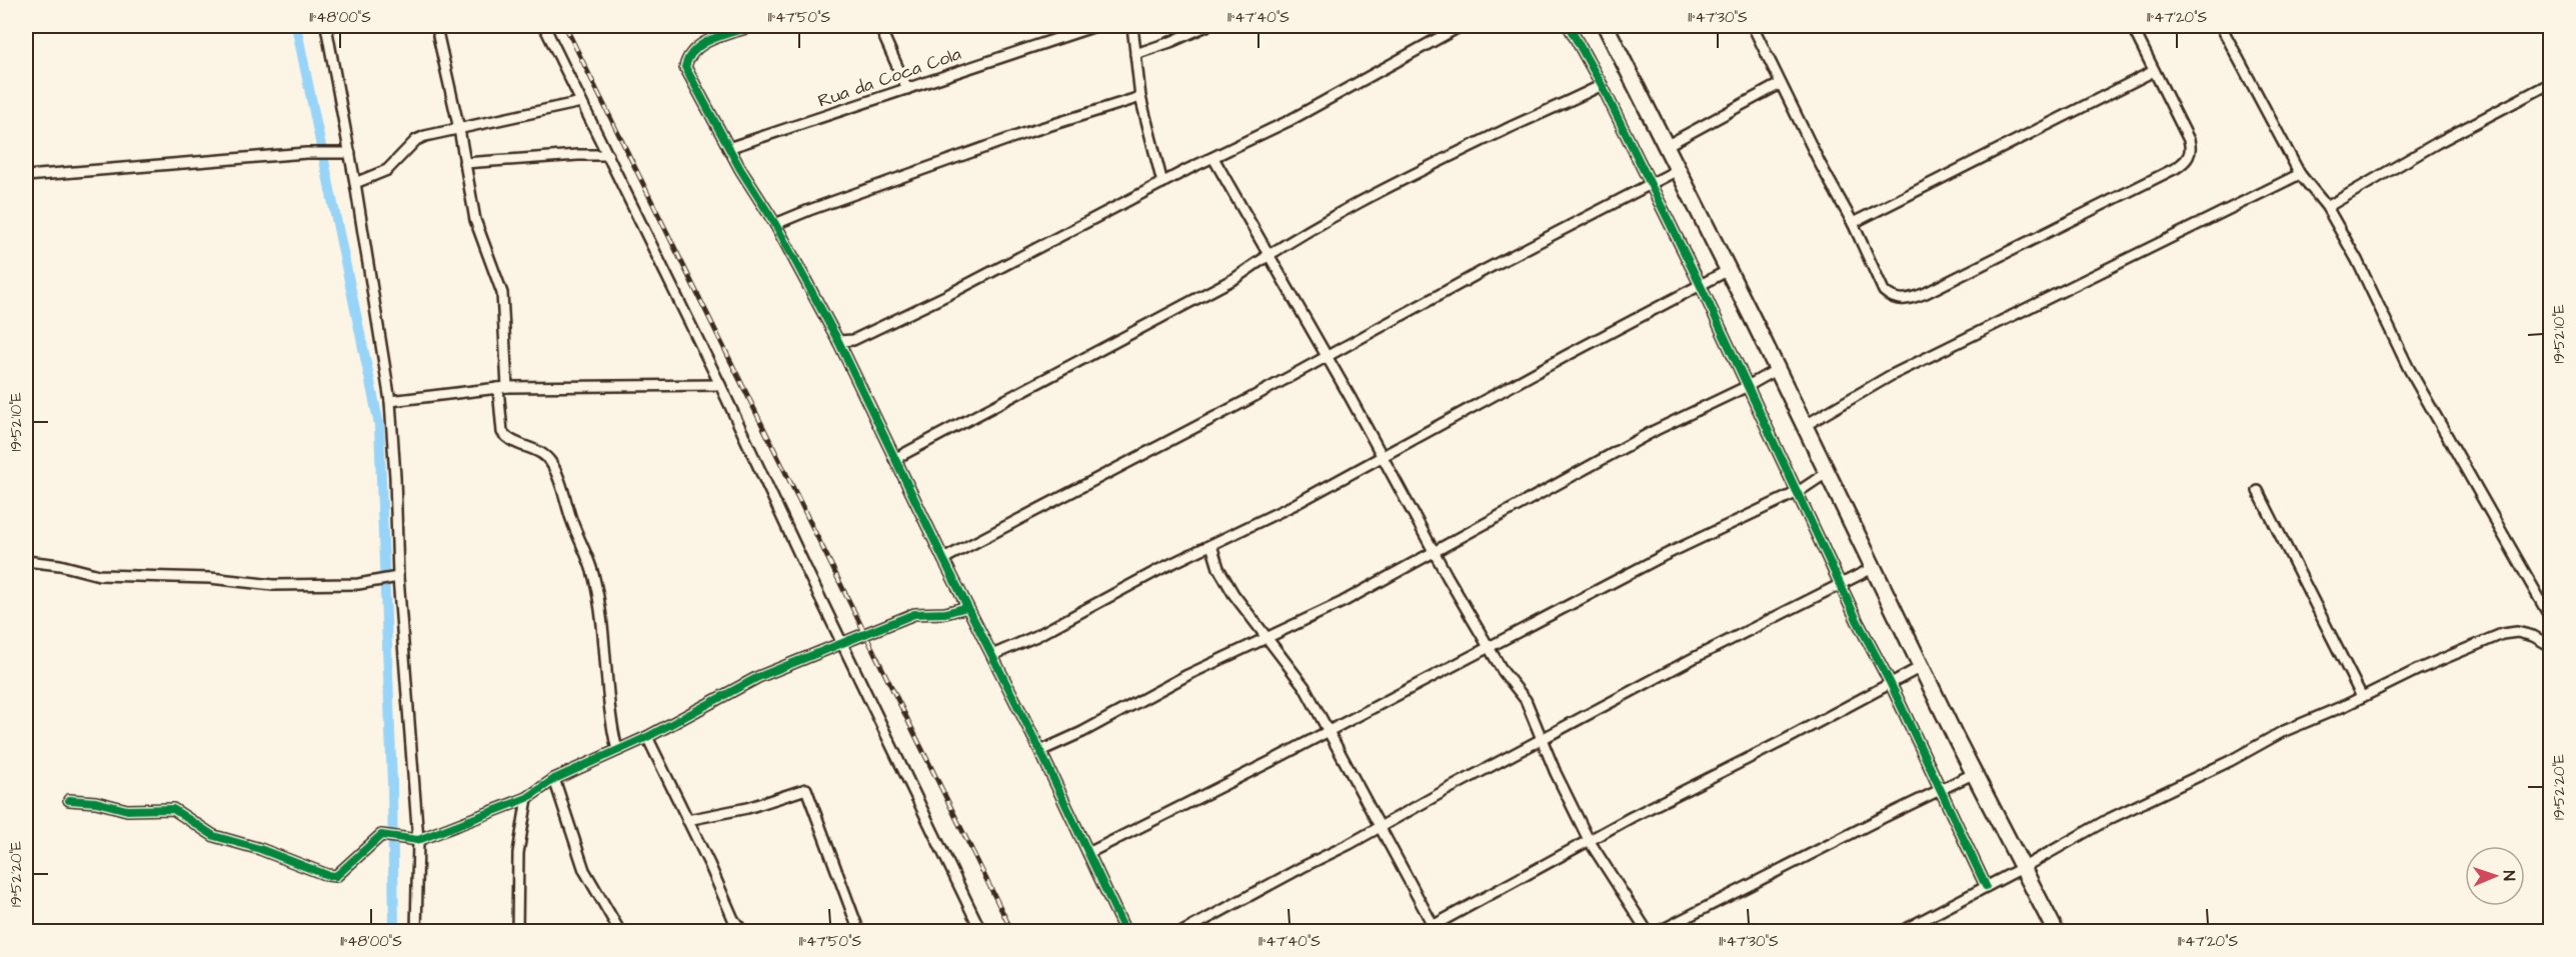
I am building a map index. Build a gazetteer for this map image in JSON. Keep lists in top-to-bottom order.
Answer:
{
  "streets": {
    "street": ["Rua da Coca Cola"]
  },
  "north": "right",
  "coordinates": [
    "11°48'00\"S",
    "11°47'50\"S",
    "11°47'40\"S",
    "11°47'30\"S",
    "11°47'20\"S",
    "19°52'10\"E",
    "19°52'20\"E"
  ]
}
